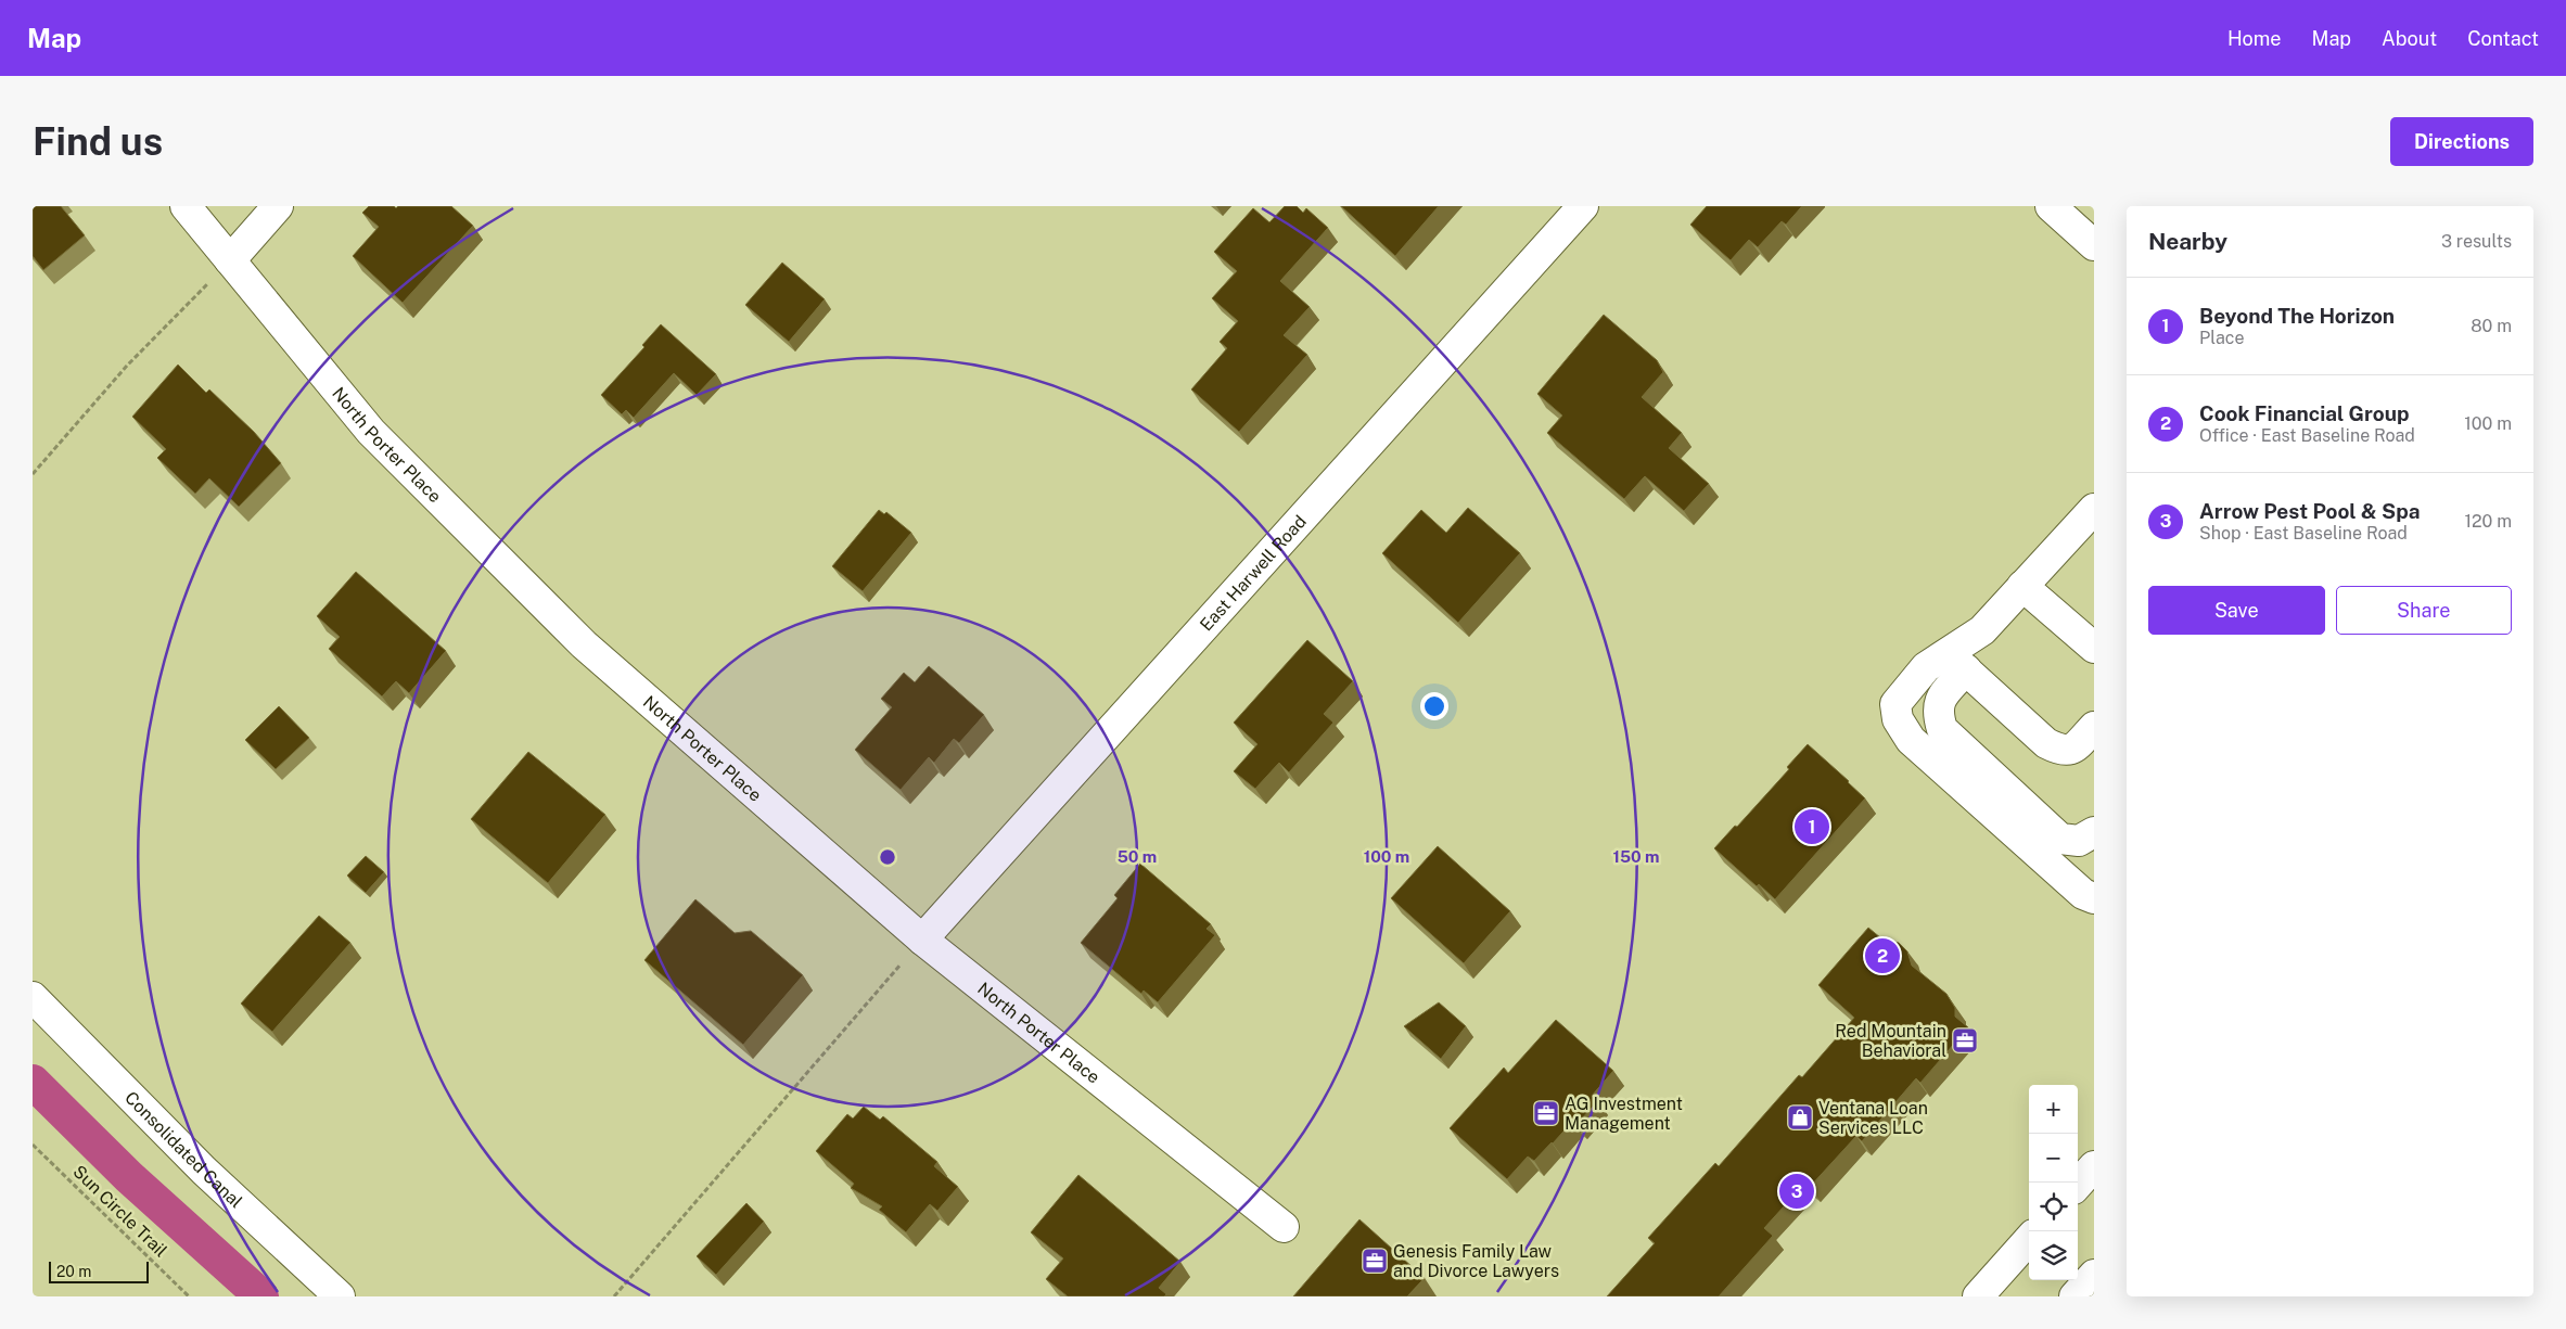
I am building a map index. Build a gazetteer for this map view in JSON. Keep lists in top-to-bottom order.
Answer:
{
  "streets": {
    "street": ["North Porter Place", "East Harwell Road", "Consolidated Canal"],
    "path": ["Sun Circle Trail"]
  },
  "crossings": [
    ["North Porter Place", "East Harwell Road"]
  ],
  "places": {
    "office": ["Red Mountain Behavioral", "AG Investment Management", "Genesis Family Law and Divorce Lawyers"],
    "shop": ["Ventana Loan Services LLC"]
  },
  "scale_bar": "20 m",
  "page": {
    "header": "Map",
    "nav": [
      "Home",
      "Map",
      "About",
      "Contact"
    ],
    "buttons": [
      "Directions",
      ["Save", "Share"]
    ],
    "title": "Find us",
    "heading": ["Nearby", "3 results"],
    "list": [
      {
        "mark": "1",
        "name": "Beyond The Horizon",
        "note": "Place",
        "value": "80 m"
      },
      {
        "mark": "2",
        "name": "Cook Financial Group",
        "note": "Office · East Baseline Road",
        "value": "100 m"
      },
      {
        "mark": "3",
        "name": "Arrow Pest Pool & Spa",
        "note": "Shop · East Baseline Road",
        "value": "120 m"
      }
    ],
    "pins": ["1", "2", "3"],
    "map_buttons": ["+", "−"],
    "scale": "20 m"
  },
  "rings": ["50 m", "100 m", "150 m"]
}
